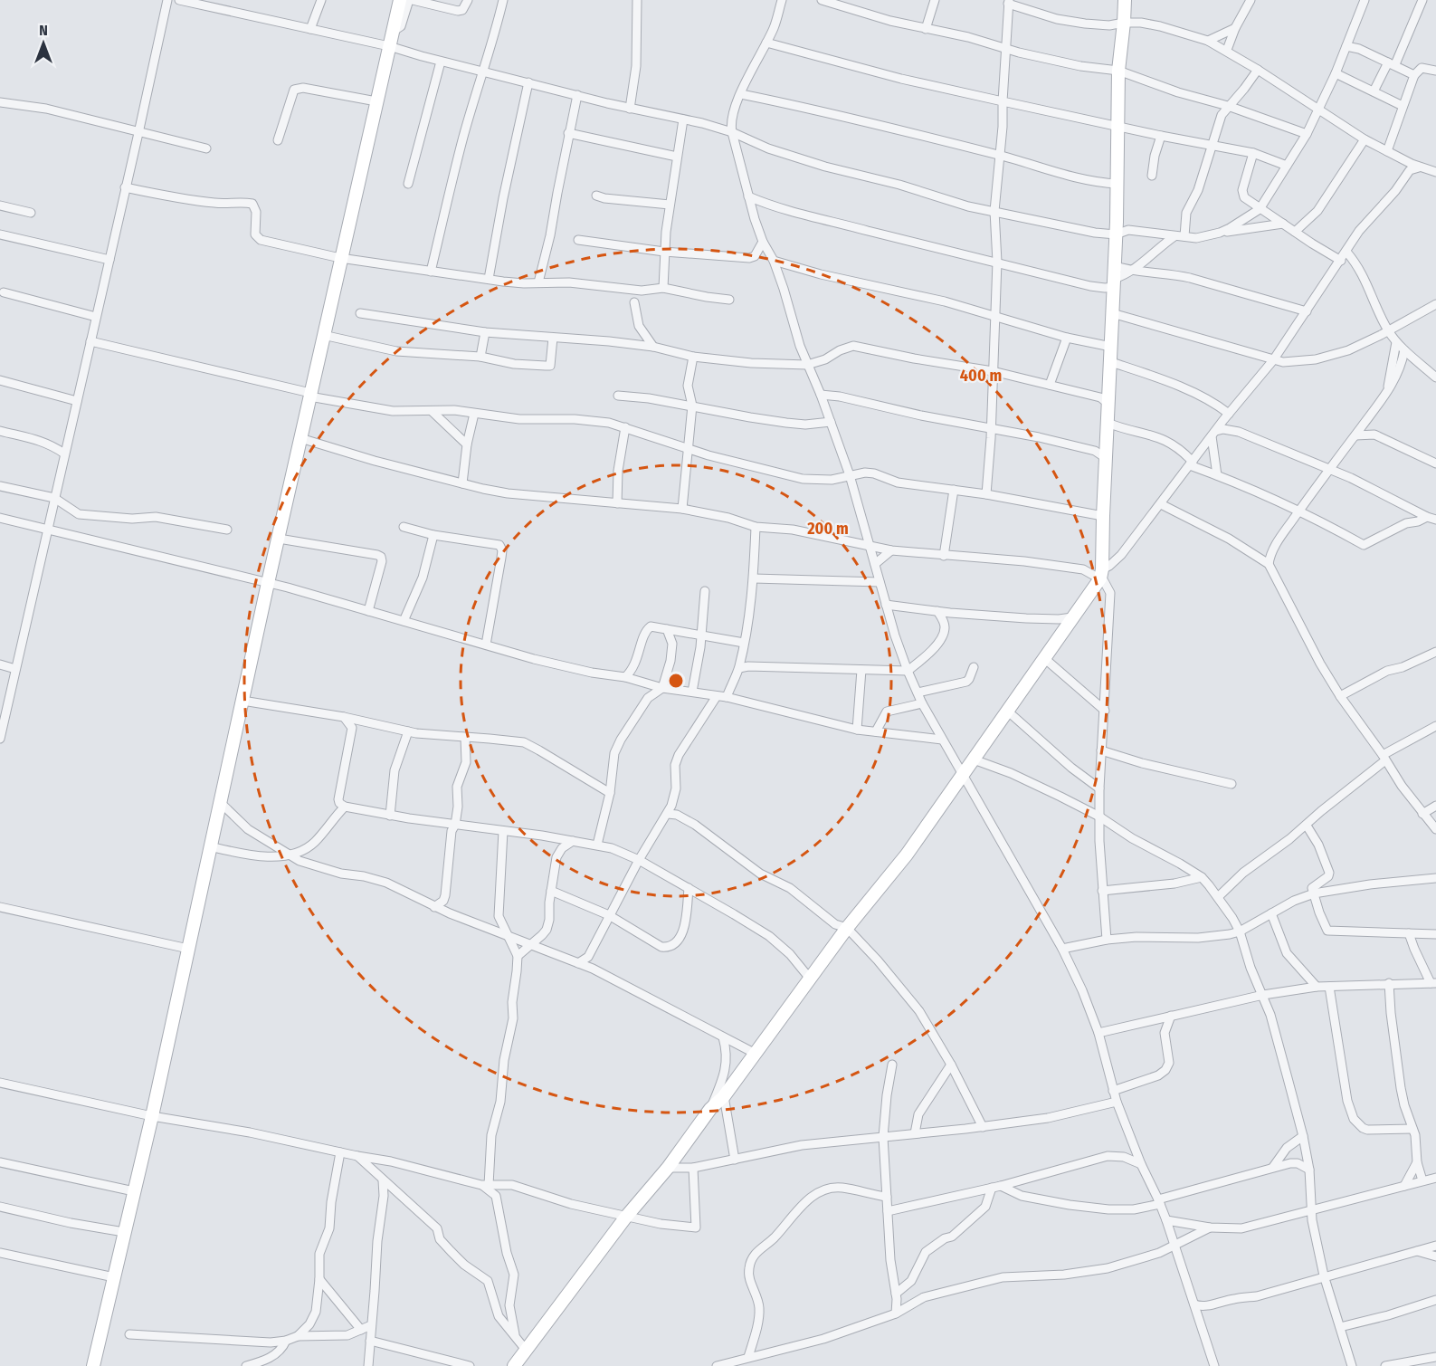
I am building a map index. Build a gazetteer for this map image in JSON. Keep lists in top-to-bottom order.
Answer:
{
  "north": "top",
  "rings": ["400 m", "200 m"]
}
